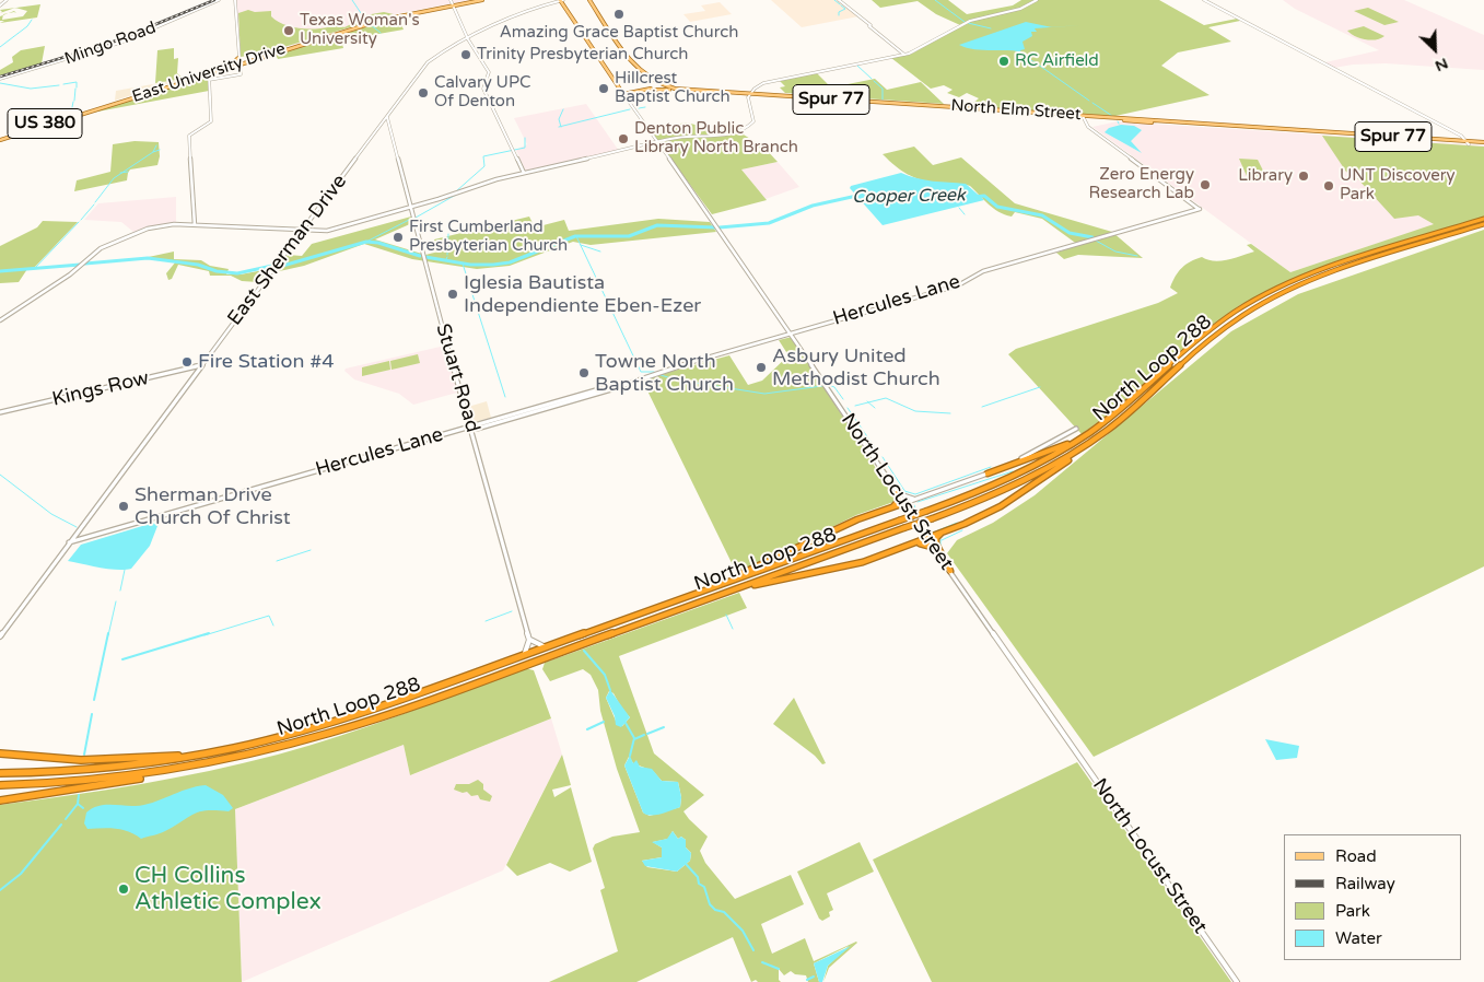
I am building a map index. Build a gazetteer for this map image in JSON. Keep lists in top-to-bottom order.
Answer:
{
  "streets": {
    "highway": ["North Loop 288"],
    "main road": [
      "East University Drive",
      "Spur 77",
      "North Elm Street",
      "US 380",
      "North Locust Street"
    ],
    "street": [
      "Mingo Road",
      "East Sherman Drive",
      "Hercules Lane",
      "Stuart Road",
      "Kings Row"
    ]
  },
  "crossings": [
    ["Spur 77", "North Elm Street"],
    ["Spur 77", "North Locust Street"],
    ["North Elm Street", "Hercules Lane"],
    ["East Sherman Drive", "Hercules Lane"],
    ["East Sherman Drive", "Stuart Road"],
    ["East Sherman Drive", "Kings Row"],
    ["East Sherman Drive", "North Locust Street"],
    ["Hercules Lane", "Stuart Road"],
    ["Hercules Lane", "North Locust Street"],
    ["North Loop 288", "North Locust Street"]
  ],
  "water": ["Cooper Creek"],
  "places": [
    "Amazing Grace Baptist Church",
    "Texas Woman's University",
    "Trinity Presbyterian Church",
    "RC Airfield",
    "Hillcrest Baptist Church",
    "Calvary UPC Of Denton",
    "Denton Public Library North Branch",
    "Library",
    "Zero Energy Research Lab",
    "UNT Discovery Park",
    "First Cumberland Presbyterian Church",
    "Iglesia Bautista Independiente Eben-Ezer",
    "Fire Station #4",
    "Asbury United Methodist Church",
    "Towne North Baptist Church",
    "Sherman Drive Church Of Christ",
    "CH Collins Athletic Complex"
  ],
  "legend": [
    "Road",
    "Railway",
    "Park",
    "Water"
  ],
  "north": "bottom right"
}
